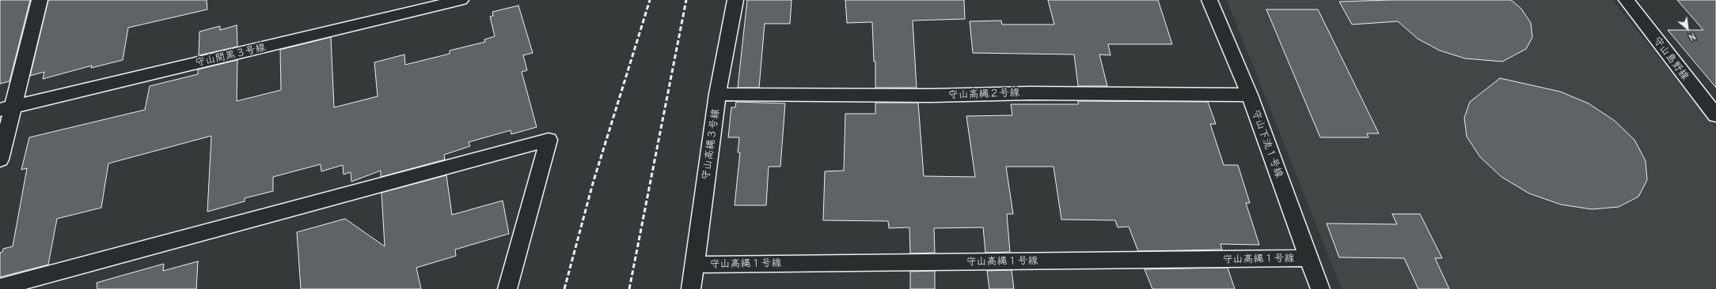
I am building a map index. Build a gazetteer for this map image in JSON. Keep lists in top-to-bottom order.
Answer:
{
  "streets": {
    "street": [
      "守山間黒３号線",
      "守山島野線",
      "守山高縄２号線",
      "守山下流１号線",
      "守山高縄３号線",
      "守山高縄１号線"
    ]
  },
  "crossings": [
    ["守山高縄２号線", "守山下流１号線"],
    ["守山高縄２号線", "守山高縄３号線"],
    ["守山下流１号線", "守山高縄１号線"],
    ["守山高縄３号線", "守山高縄１号線"]
  ],
  "north": "bottom right"
}
